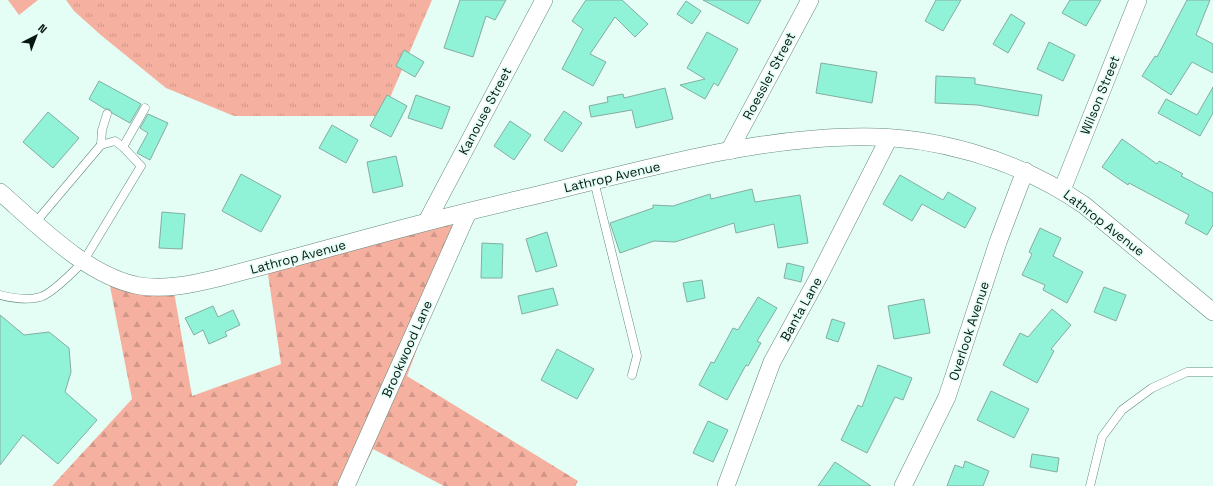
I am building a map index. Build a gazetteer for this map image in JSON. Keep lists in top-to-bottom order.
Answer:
{
  "streets": {
    "street": [
      "Roessler Street",
      "Wilson Street",
      "Kanouse Street",
      "Lathrop Avenue",
      "Banta Lane",
      "Overlook Avenue",
      "Brookwood Lane"
    ]
  },
  "crossings": [
    ["Roessler Street", "Lathrop Avenue"],
    ["Wilson Street", "Lathrop Avenue"],
    ["Kanouse Street", "Lathrop Avenue"],
    ["Lathrop Avenue", "Banta Lane"],
    ["Lathrop Avenue", "Overlook Avenue"],
    ["Lathrop Avenue", "Brookwood Lane"]
  ],
  "north": "top right"
}
